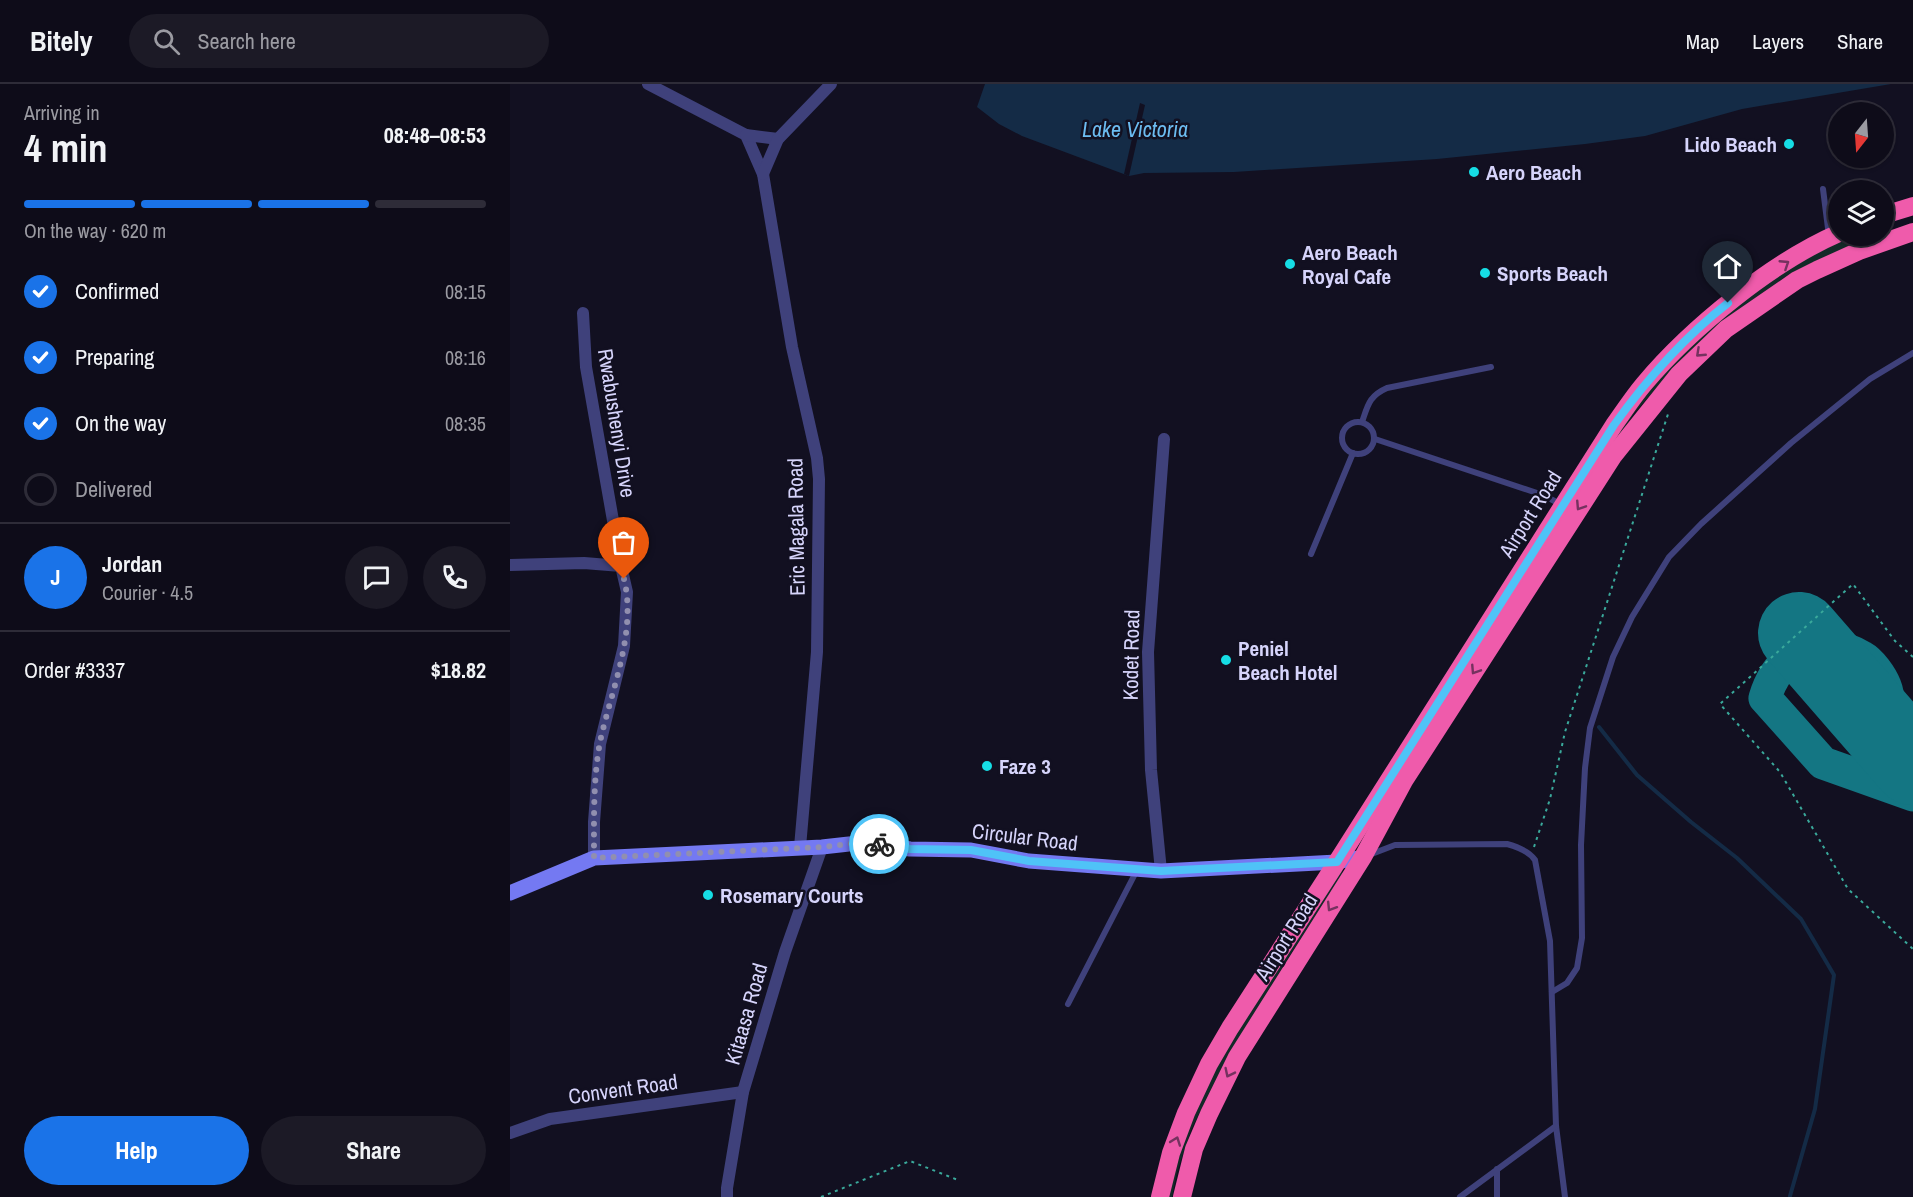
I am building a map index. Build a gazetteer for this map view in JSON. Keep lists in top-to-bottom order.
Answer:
{
  "streets": {
    "highway": ["Airport Road"],
    "street": [
      "Rwabushenyi Drive",
      "Eric Magala Road",
      "Kodet Road",
      "Circular Road",
      "Kitaasa Road",
      "Convent Road"
    ]
  },
  "crossings": [
    ["Rwabushenyi Drive", "Circular Road"],
    ["Airport Road", "Circular Road"],
    ["Eric Magala Road", "Circular Road"],
    ["Kodet Road", "Circular Road"],
    ["Circular Road", "Kitaasa Road"],
    ["Kitaasa Road", "Convent Road"]
  ],
  "water": ["Lake Victoria"],
  "places": [
    "Lido Beach",
    "Aero Beach",
    "Aero Beach Royal Cafe",
    "Sports Beach",
    "Peniel Beach Hotel",
    "Faze 3",
    "Rosemary Courts"
  ],
  "north": "bottom",
  "page": {
    "header": "Bitely",
    "search": "Search here",
    "nav": ["Map", "Layers", "Share"],
    "heading": ["4 min", "Arriving in", "08:48–08:53"],
    "panel": [
      "Jordan",
      "Courier · 4.5",
      "Order #3337",
      "$18.82"
    ],
    "bar": "On the way · 620 m",
    "list": [
      ["Confirmed", "08:15"],
      ["Preparing", "08:16"],
      ["On the way", "08:35"],
      "Delivered"
    ],
    "round": "J",
    "buttons": ["Help", "Share"]
  }
}
